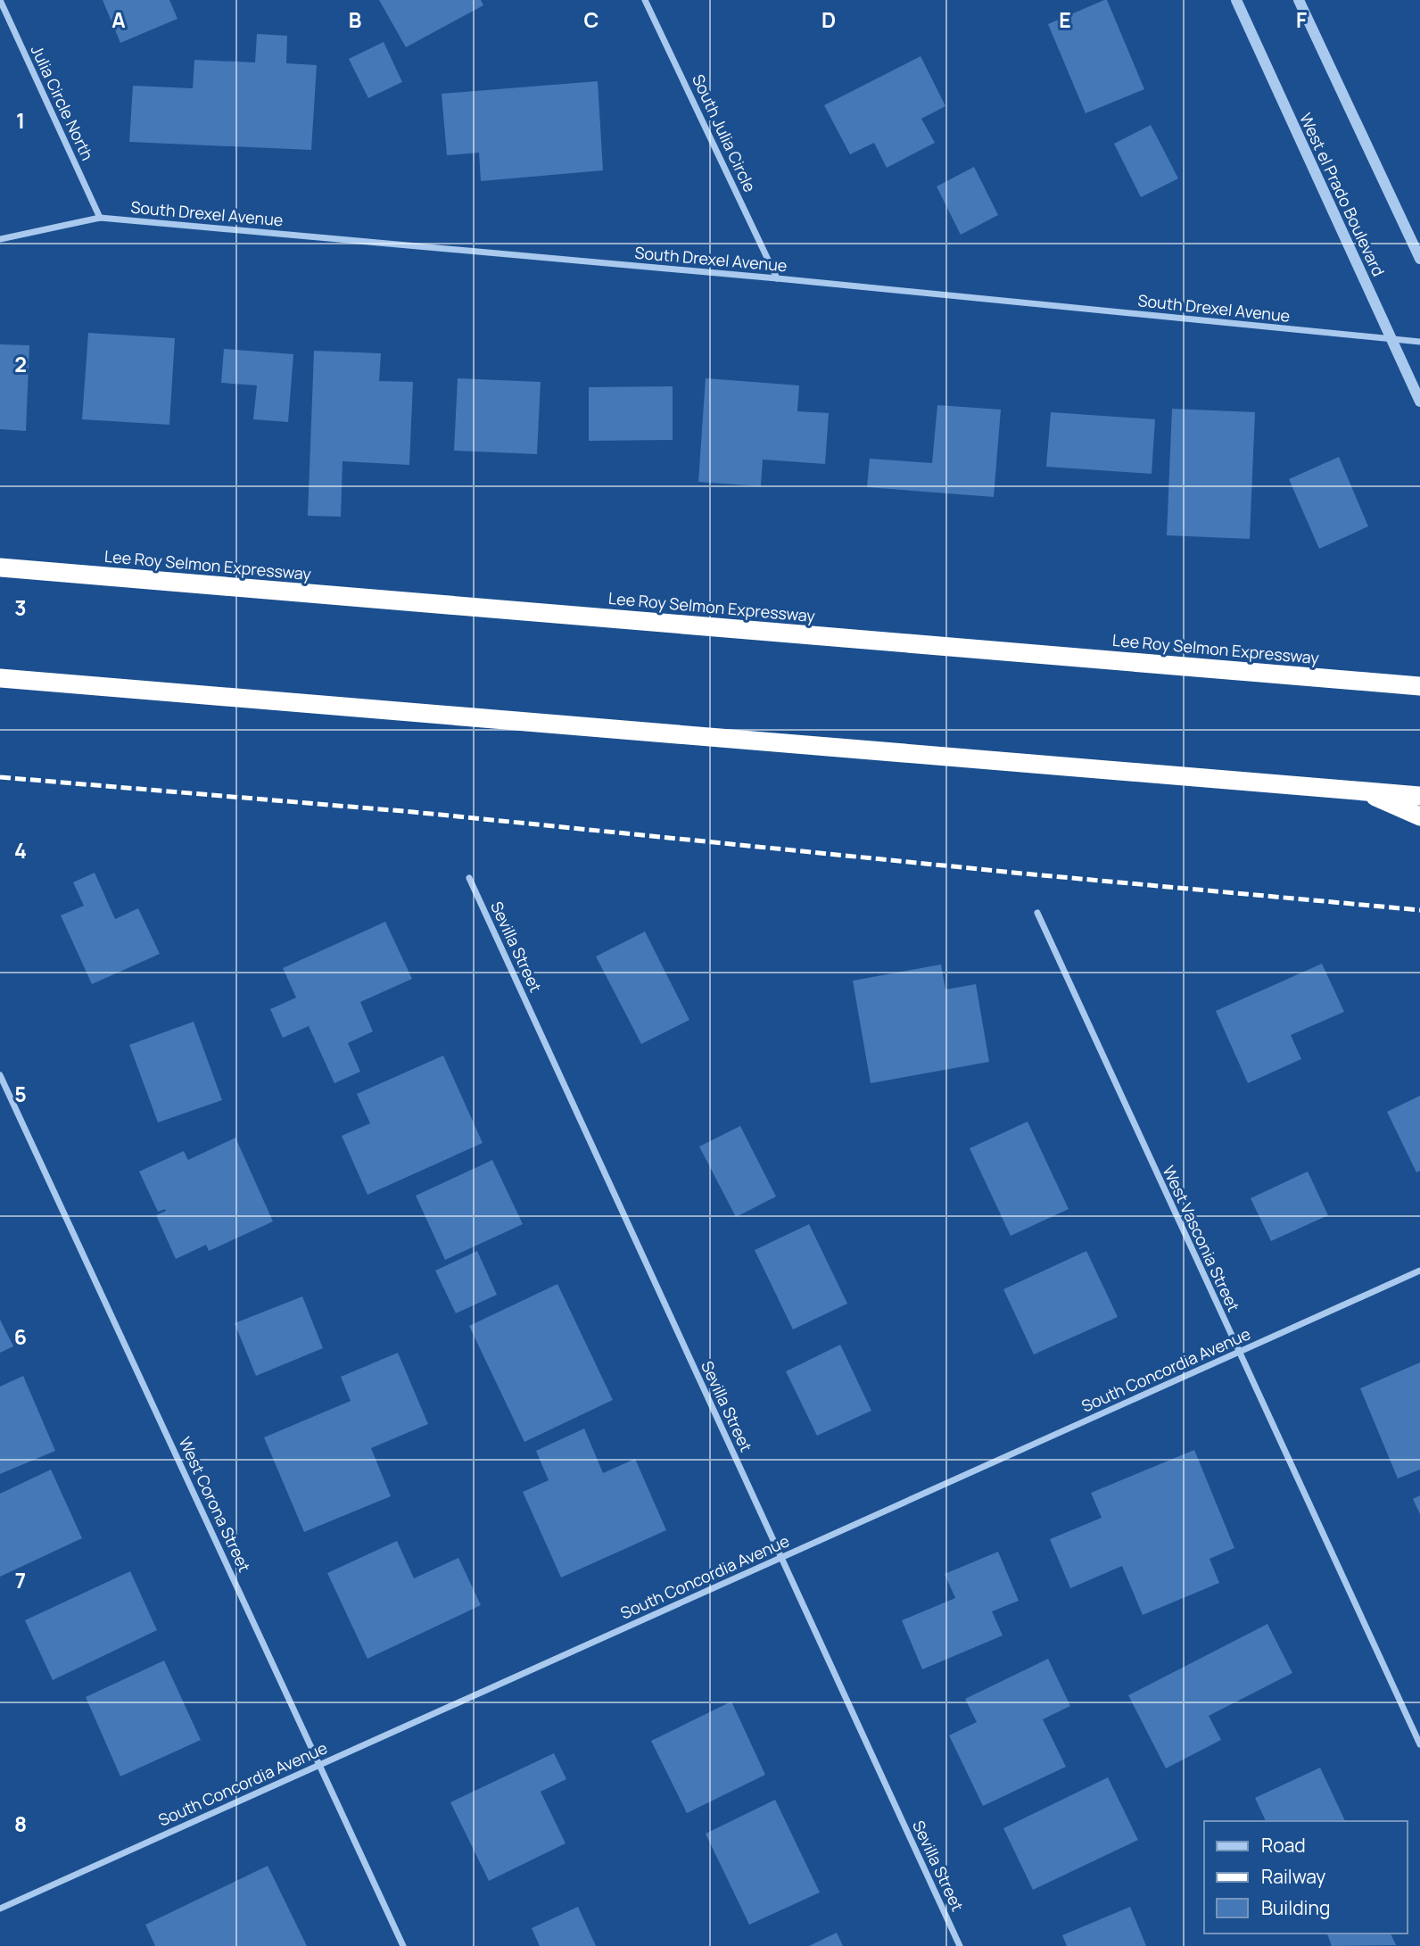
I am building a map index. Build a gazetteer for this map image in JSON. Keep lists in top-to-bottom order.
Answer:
{
  "streets": {
    "highway": ["Lee Roy Selmon Expressway"],
    "street": [
      "Julia Circle North",
      "South Julia Circle",
      "West el Prado Boulevard",
      "South Drexel Avenue",
      "Sevilla Street",
      "West Vasconia Street",
      "South Concordia Avenue",
      "West Corona Street"
    ]
  },
  "crossings": [
    ["Julia Circle North", "South Drexel Avenue"],
    ["South Julia Circle", "South Drexel Avenue"],
    ["West el Prado Boulevard", "South Drexel Avenue"],
    ["Sevilla Street", "South Concordia Avenue"],
    ["West Vasconia Street", "South Concordia Avenue"],
    ["South Concordia Avenue", "West Corona Street"]
  ],
  "legend": ["Road", "Railway", "Building"],
  "grid": {
    "columns": [
      "A",
      "B",
      "C",
      "D",
      "E",
      "F"
    ],
    "rows": [
      "1",
      "2",
      "3",
      "4",
      "5",
      "6",
      "7",
      "8"
    ]
  }
}
